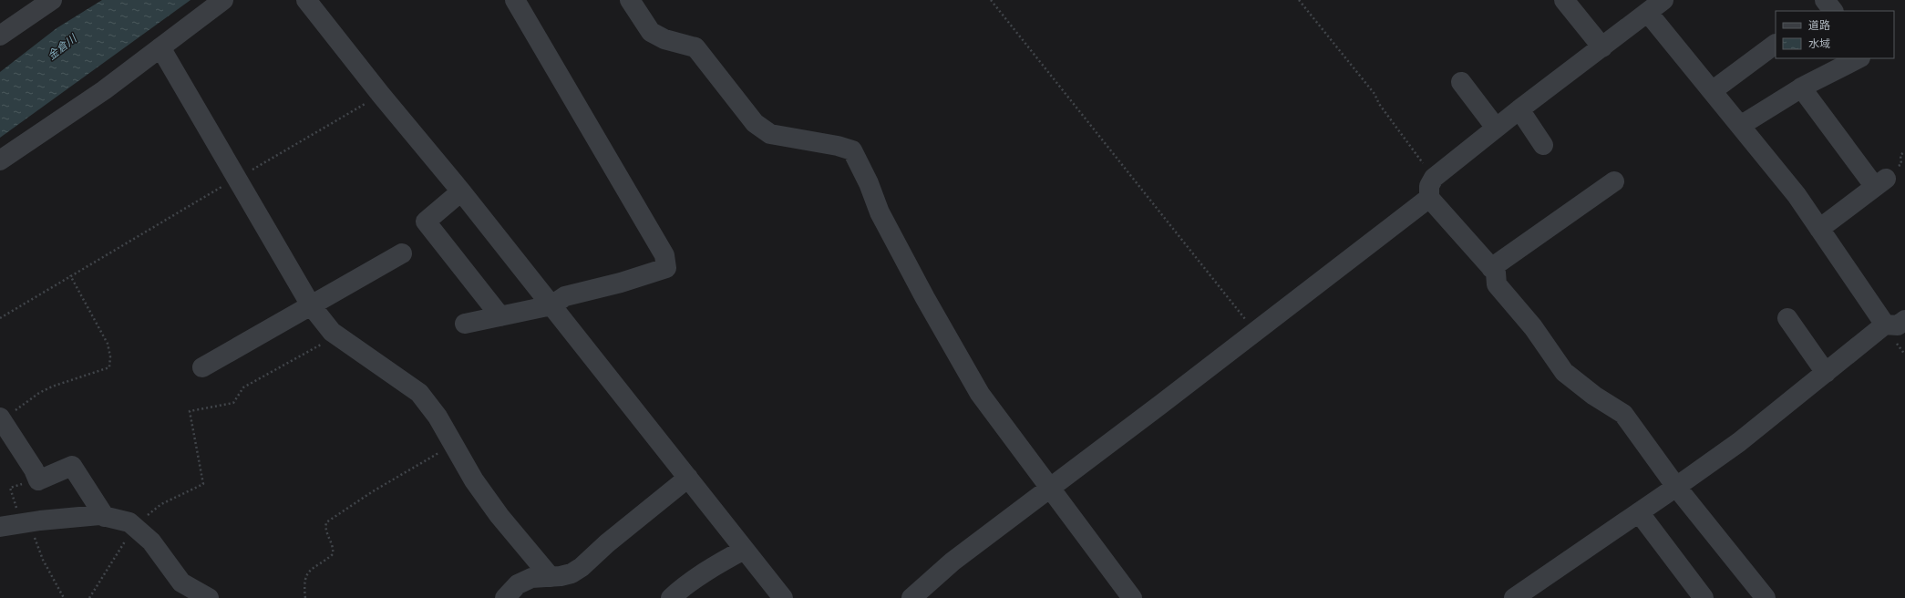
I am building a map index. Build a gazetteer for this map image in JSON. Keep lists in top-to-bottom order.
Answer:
{
  "water": ["金倉川"],
  "legend": ["道路", "水域"]
}
